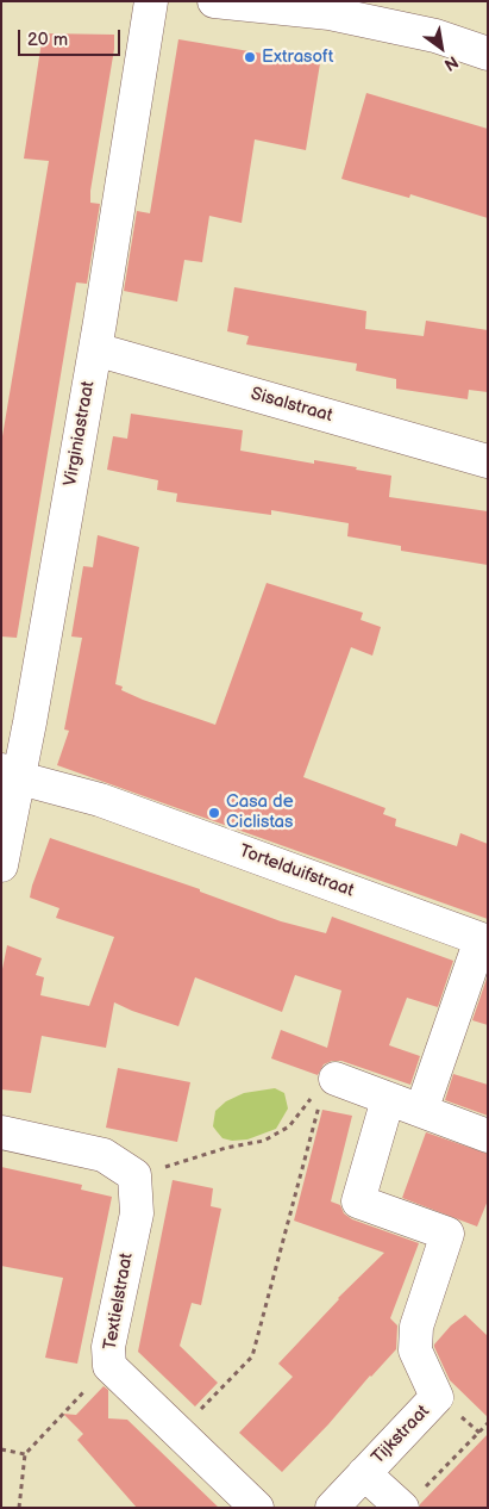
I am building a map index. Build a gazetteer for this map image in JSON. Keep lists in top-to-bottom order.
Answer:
{
  "streets": {
    "street": [
      "Sisalstraat",
      "Virginiastraat",
      "Tortelduifstraat",
      "Textielstraat",
      "Tijkstraat"
    ]
  },
  "crossings": [
    ["Sisalstraat", "Virginiastraat"],
    ["Virginiastraat", "Tortelduifstraat"]
  ],
  "places": ["Extrasoft", "Casa de Ciclistas"],
  "scale_bar": "20 m",
  "north": "bottom right"
}
